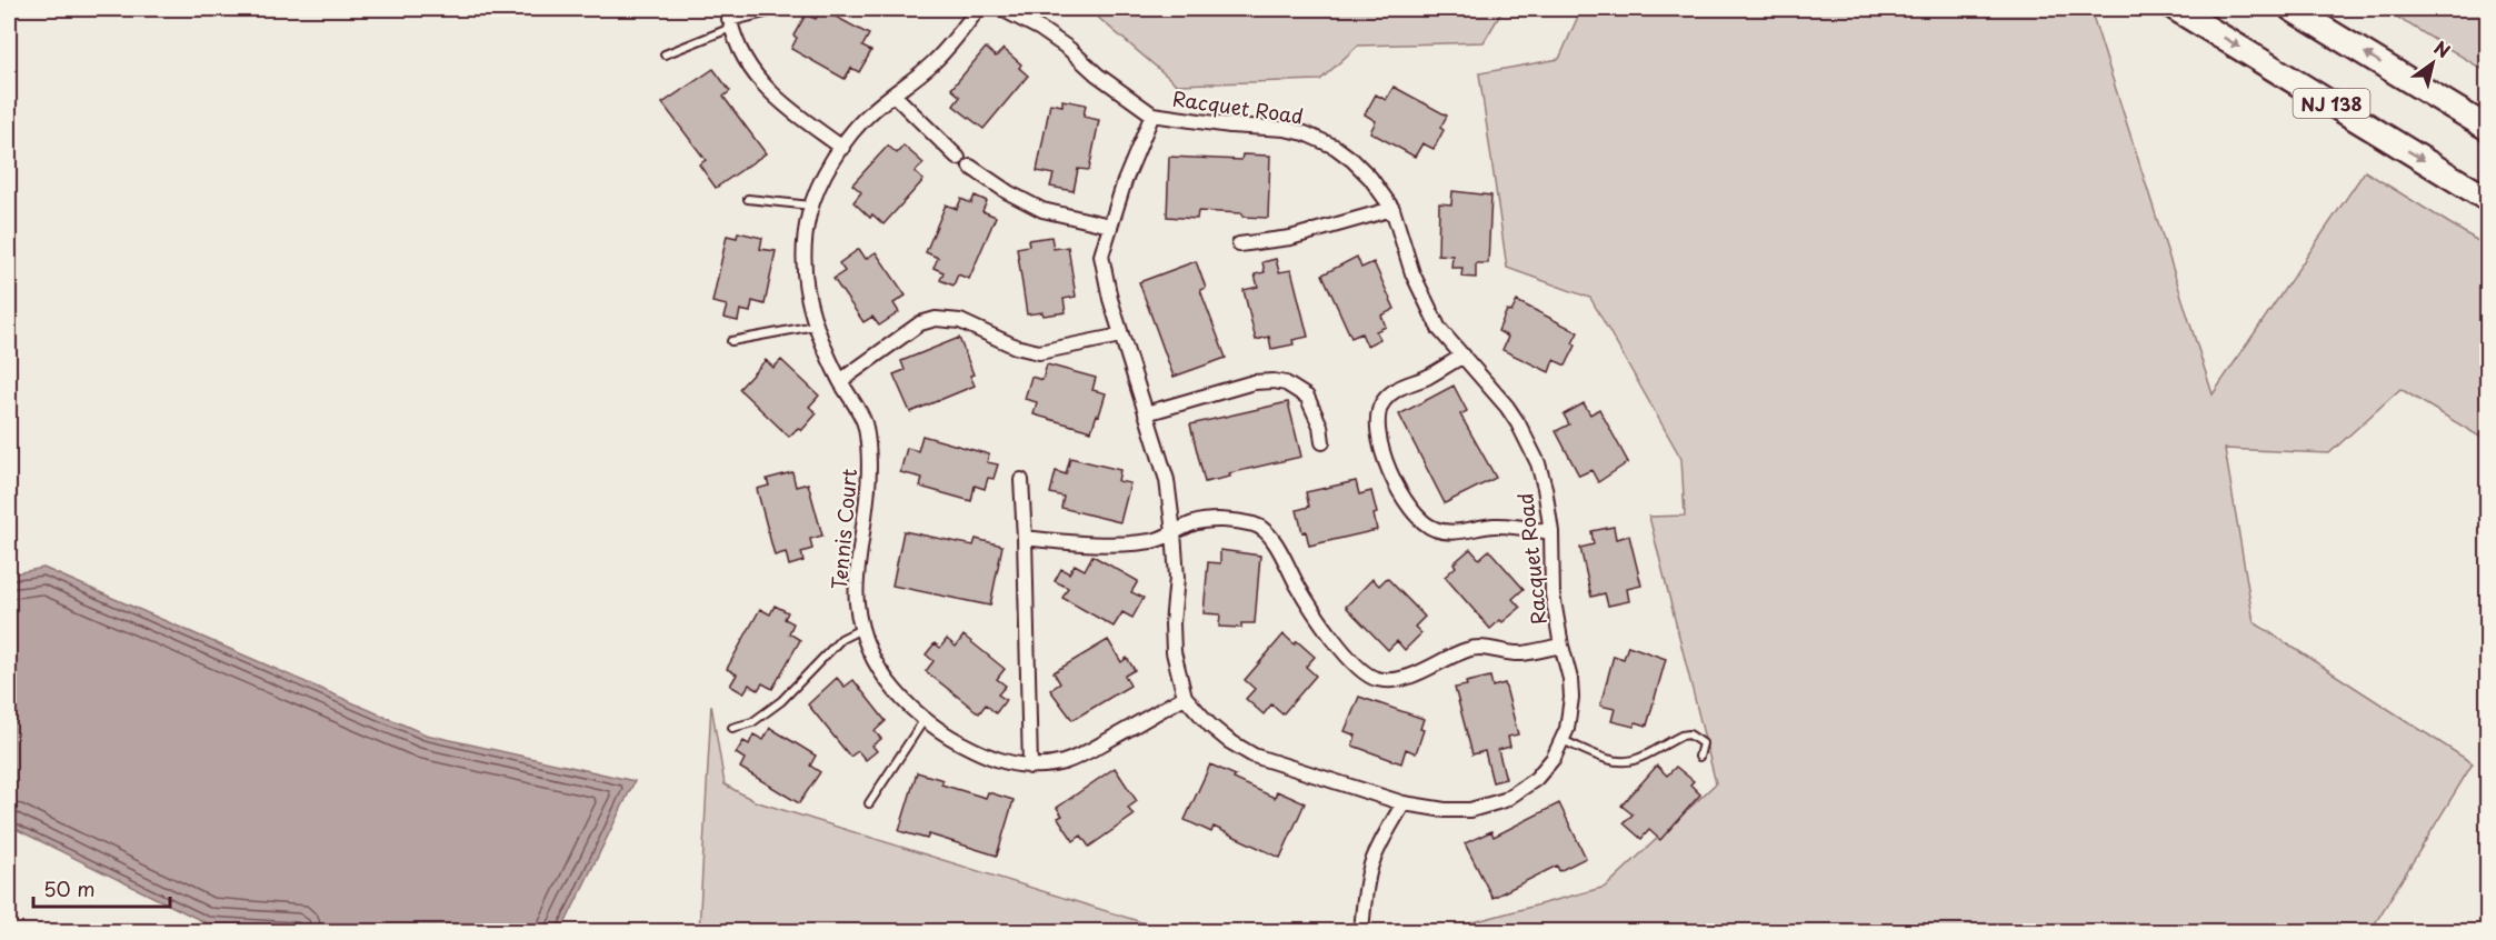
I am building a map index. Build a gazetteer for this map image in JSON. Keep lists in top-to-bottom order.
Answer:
{
  "streets": {
    "highway": ["NJ 138"],
    "street": ["Racquet Road", "Tennis Court"]
  },
  "crossings": [
    ["Racquet Road", "Tennis Court"]
  ],
  "scale_bar": "50 m",
  "north": "top right"
}
